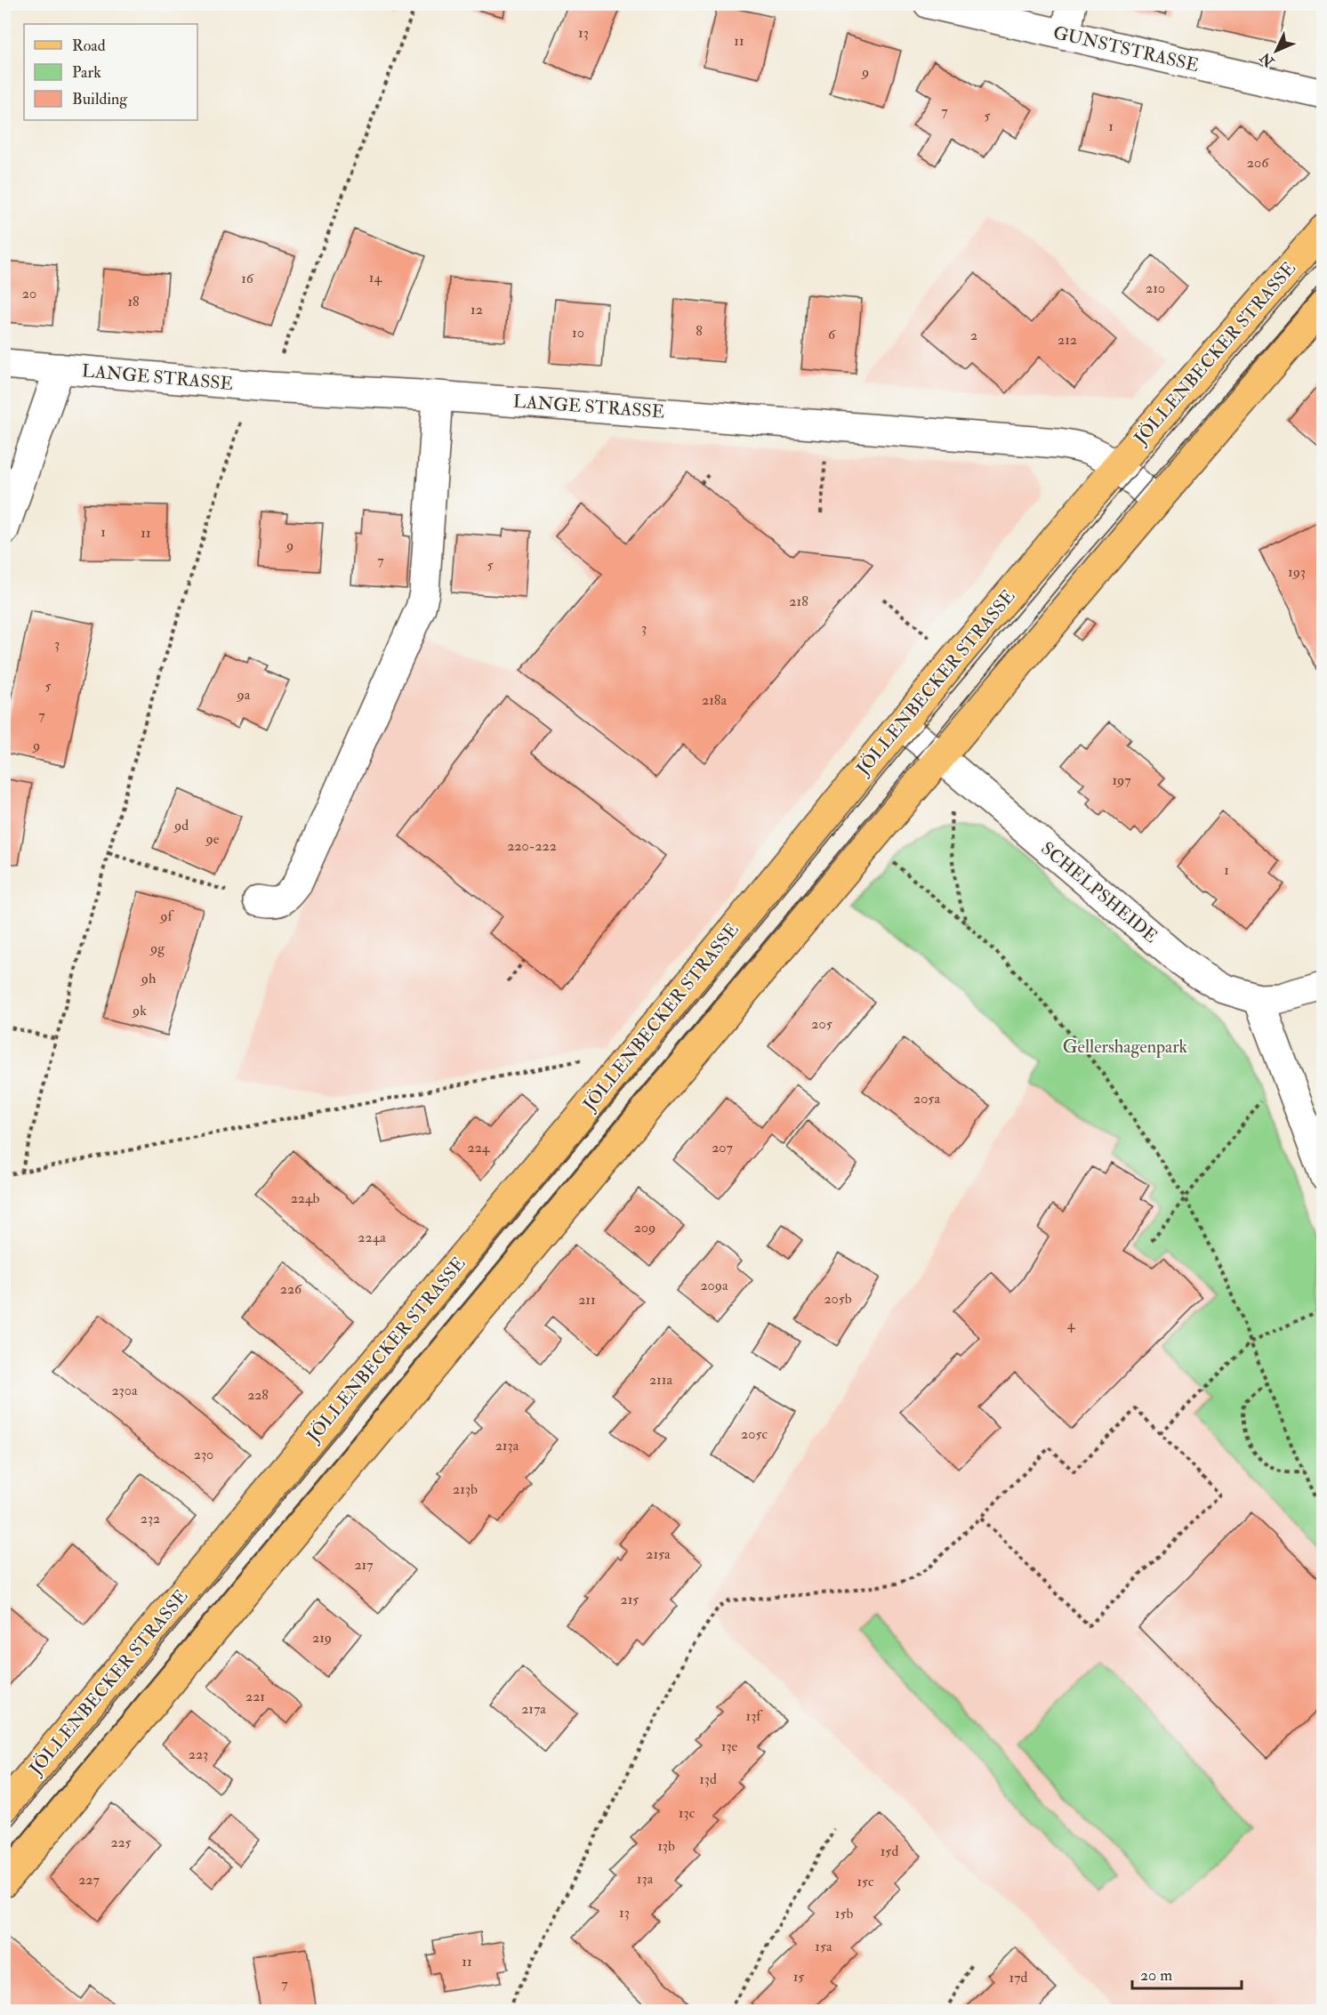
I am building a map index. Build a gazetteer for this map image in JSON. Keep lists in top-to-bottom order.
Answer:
{
  "streets": {
    "main road": ["JÖLLENBECKER STRASSE"],
    "street": ["GUNSTSTRASSE", "LANGE STRASSE", "SCHELPSHEIDE"]
  },
  "crossings": [
    ["JÖLLENBECKER STRASSE", "LANGE STRASSE"],
    ["JÖLLENBECKER STRASSE", "SCHELPSHEIDE"]
  ],
  "parks": ["Gellershagenpark"],
  "house_numbers": [
    "13",
    "11",
    "9",
    "7",
    "5",
    "1",
    "206",
    "14",
    "16",
    "210",
    "20",
    "18",
    "12",
    "8",
    "10",
    "6",
    "2",
    "212",
    "1",
    "11",
    "9",
    "7",
    "5",
    "193",
    "218",
    "3",
    "3",
    "5",
    "9a",
    "218a",
    "7",
    "9",
    "197",
    "9d",
    "9e",
    "220-222",
    "1",
    "9f",
    "9g",
    "9h",
    "9k",
    "205",
    "205a",
    "224",
    "207",
    "224b",
    "209",
    "224a",
    "209a",
    "226",
    "205b",
    "211",
    "4",
    "211a",
    "230a",
    "228",
    "205c",
    "213a",
    "230",
    "213b",
    "232",
    "215a",
    "217",
    "215",
    "219",
    "221",
    "217a",
    "13f",
    "13e",
    "223",
    "13d",
    "13c",
    "225",
    "13b",
    "15d",
    "13a",
    "227",
    "15c",
    "13",
    "15b",
    "15a",
    "11",
    "15",
    "17d",
    "7"
  ],
  "legend": ["Road", "Park", "Building"],
  "scale_bar": "20 m",
  "north": "bottom left"
}
